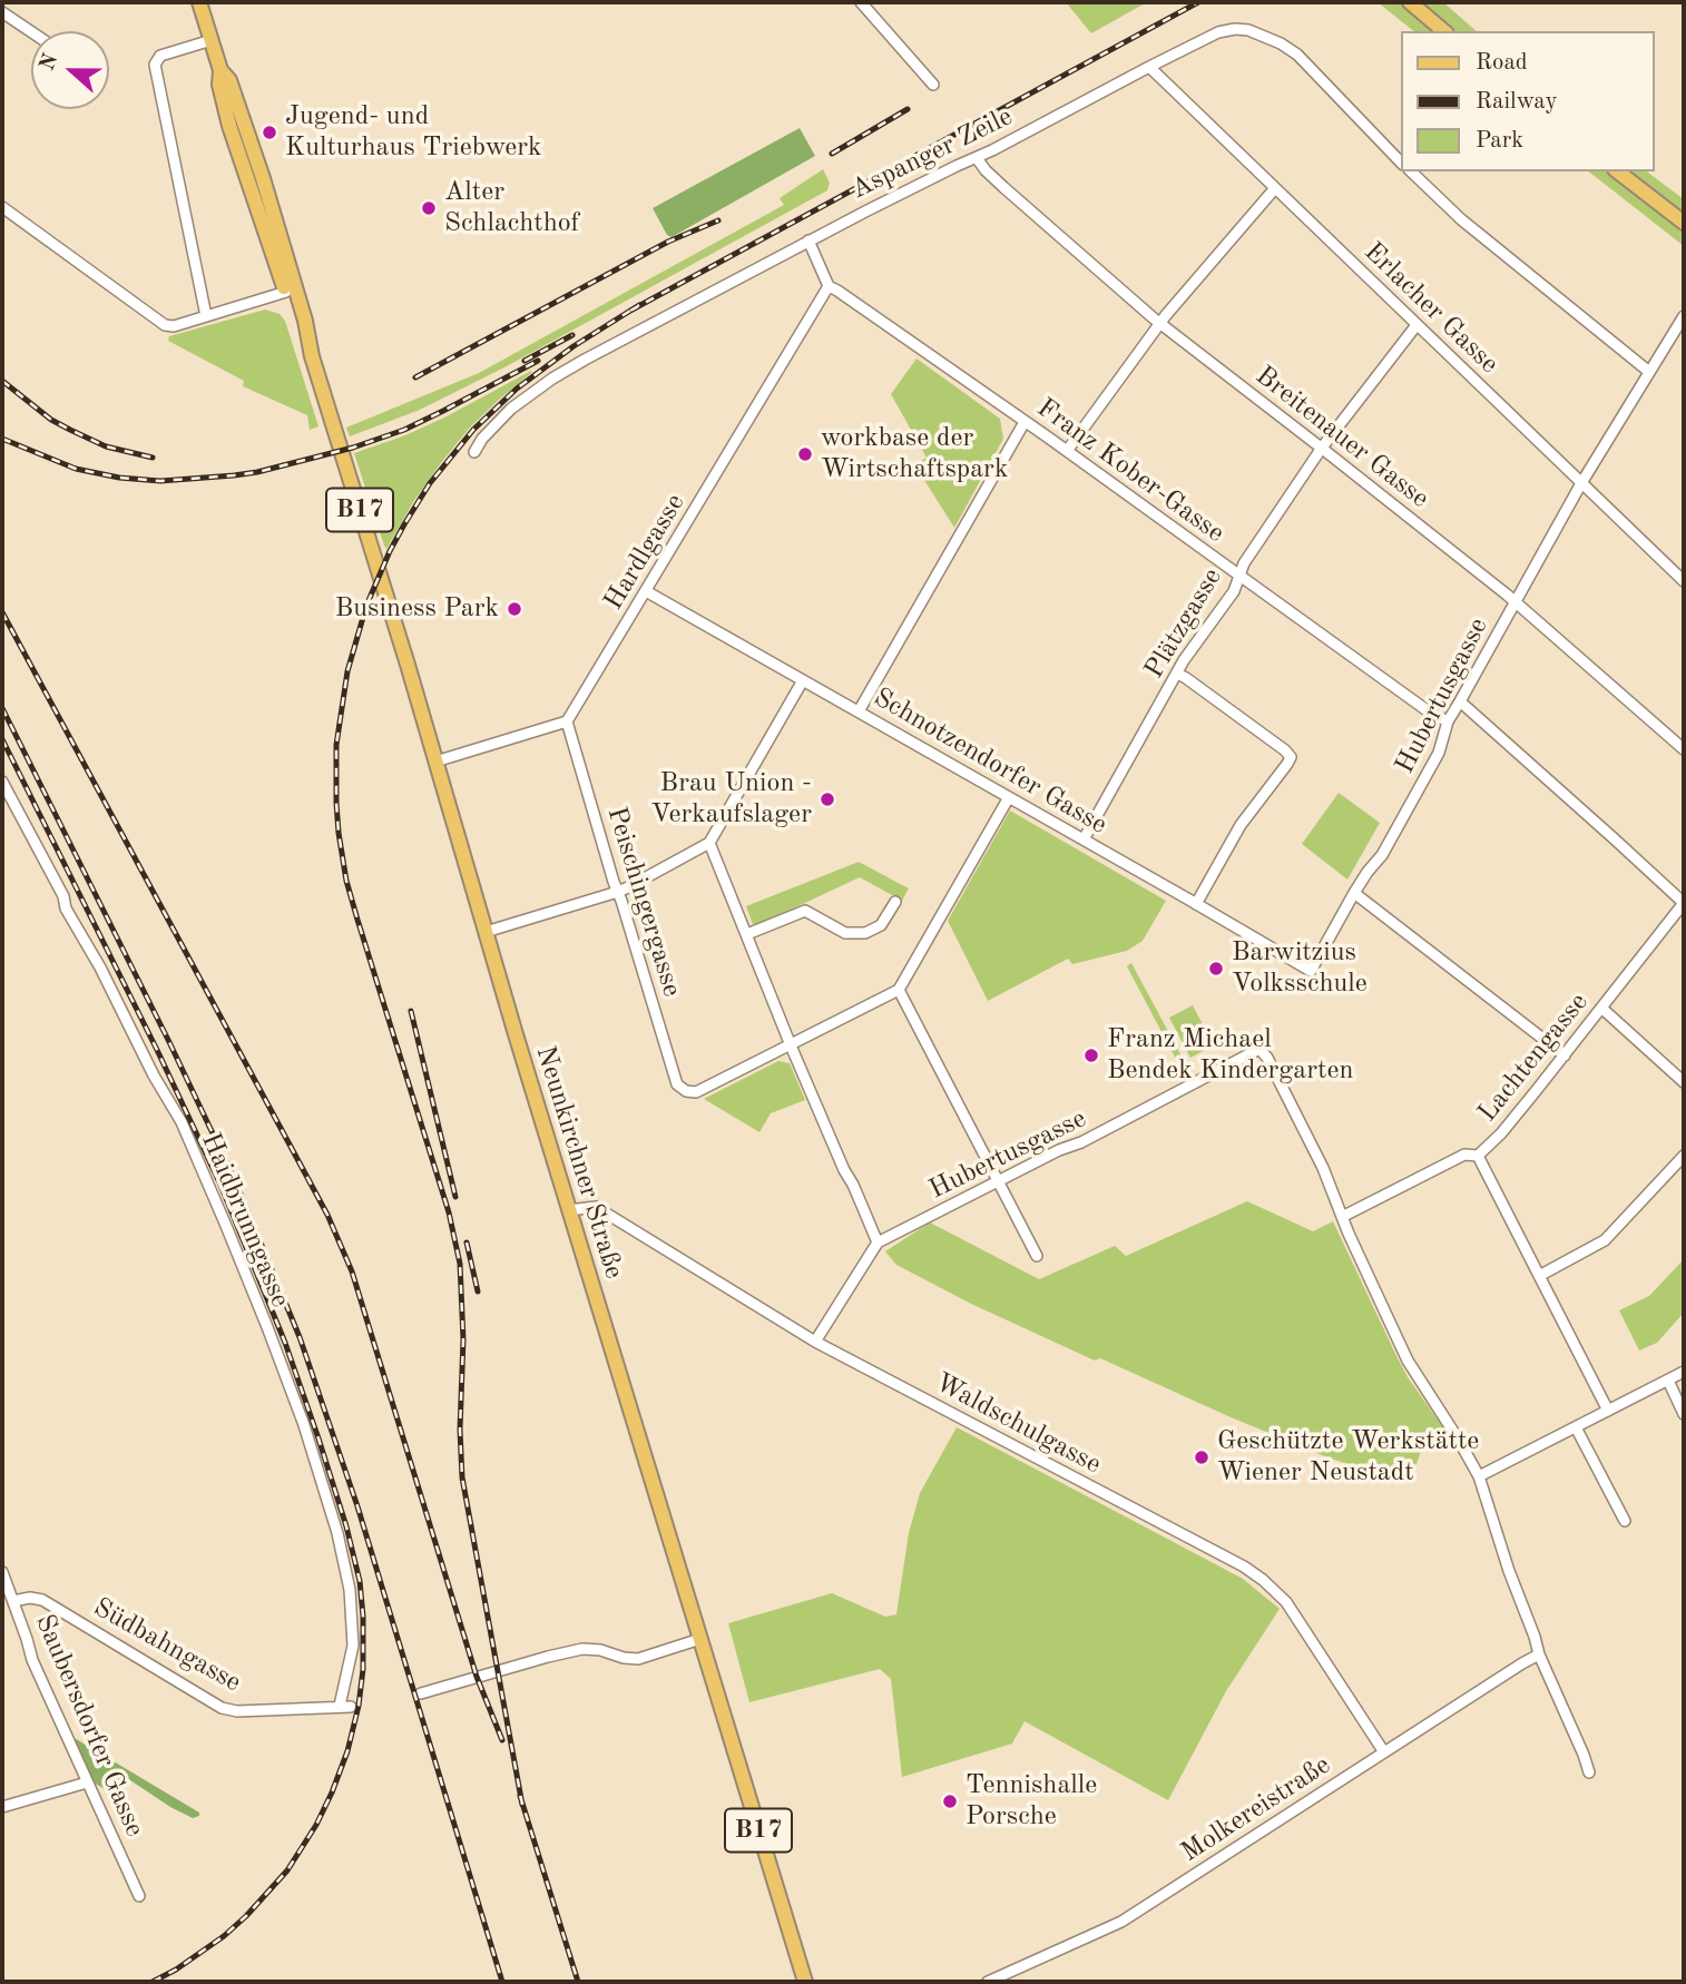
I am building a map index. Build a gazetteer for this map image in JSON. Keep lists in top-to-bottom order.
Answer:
{
  "streets": {
    "main road": ["B17", "Neunkirchner Straße"],
    "street": [
      "Aspanger Zeile",
      "Erlacher Gasse",
      "Breitenauer Gasse",
      "Franz Kober-Gasse",
      "Hardlgasse",
      "Plätzgasse",
      "Hubertusgasse",
      "Schnotzendorfer Gasse",
      "Peischingergasse",
      "Lachtengasse",
      "Haidbrunngasse",
      "Waldschulgasse",
      "Südbahngasse",
      "Saubersdorfer Gasse",
      "Molkereistraße"
    ]
  },
  "crossings": [
    ["Aspanger Zeile", "Erlacher Gasse"],
    ["Aspanger Zeile", "Breitenauer Gasse"],
    ["Erlacher Gasse", "Plätzgasse"],
    ["Erlacher Gasse", "Hubertusgasse"],
    ["Breitenauer Gasse", "Plätzgasse"],
    ["Breitenauer Gasse", "Hubertusgasse"],
    ["Franz Kober-Gasse", "Hardlgasse"],
    ["Franz Kober-Gasse", "Plätzgasse"],
    ["Franz Kober-Gasse", "Hubertusgasse"],
    ["Hardlgasse", "Schnotzendorfer Gasse"],
    ["Hardlgasse", "Peischingergasse"],
    ["Plätzgasse", "Schnotzendorfer Gasse"],
    ["Hubertusgasse", "Schnotzendorfer Gasse"],
    ["Hubertusgasse", "Lachtengasse"],
    ["Neunkirchner Straße", "Waldschulgasse"],
    ["Haidbrunngasse", "Südbahngasse"],
    ["Waldschulgasse", "Molkereistraße"],
    ["Südbahngasse", "Saubersdorfer Gasse"]
  ],
  "places": [
    "Jugend- und Kulturhaus Triebwerk",
    "Alter Schlachthof",
    "workbase der Wirtschaftspark",
    "Business Park",
    "Brau Union - Verkaufslager",
    "Barwitzius Volksschule",
    "Franz Michael Bendek Kindergarten",
    "Geschützte Werkstätte Wiener Neustadt",
    "Tennishalle Porsche"
  ],
  "legend": ["Road", "Railway", "Park"],
  "north": "left"
}
